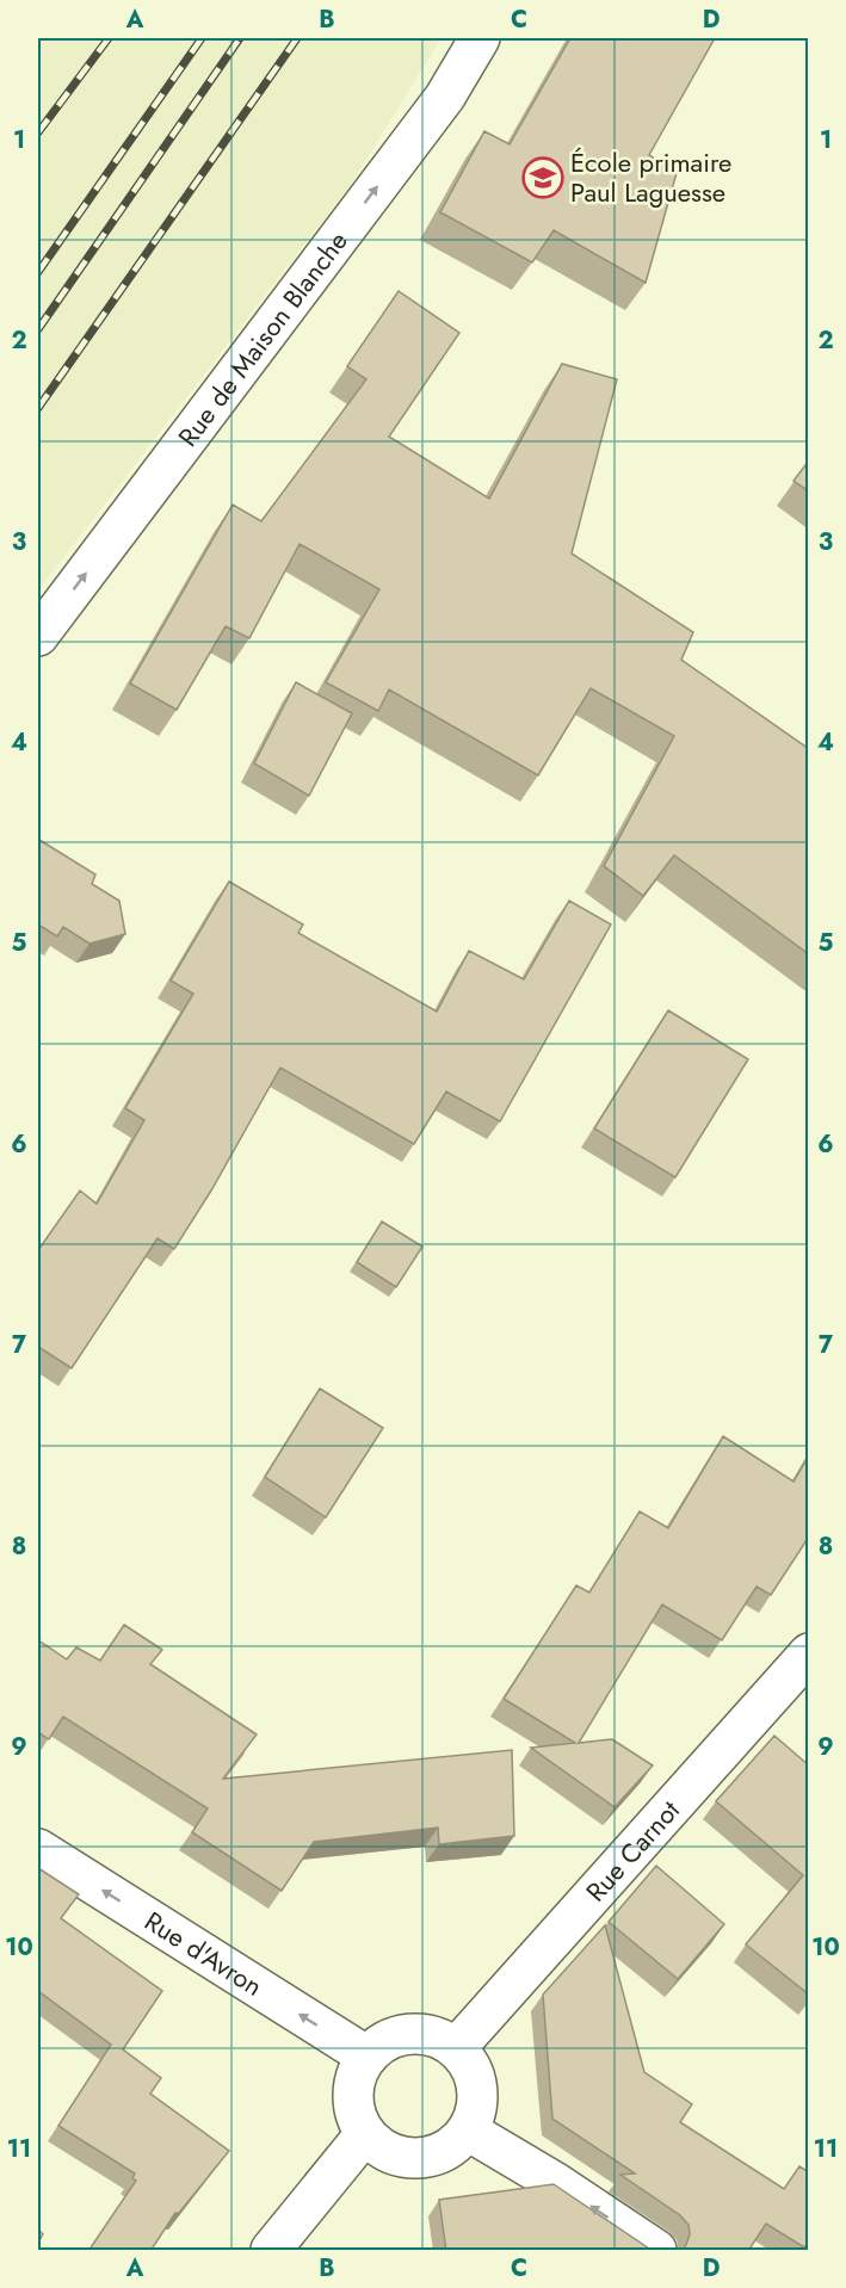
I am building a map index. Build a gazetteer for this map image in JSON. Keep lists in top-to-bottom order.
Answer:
{
  "streets": {
    "street": ["Rue de Maison Blanche", "Rue Carnot", "Rue d'Avron"]
  },
  "crossings": [
    ["Rue Carnot", "Rue d'Avron"]
  ],
  "one_way": ["Rue de Maison Blanche", "Rue d'Avron"],
  "places": {
    "school or university": ["École primaire Paul Laguesse"]
  },
  "grid": {
    "columns": [
      "A",
      "B",
      "C",
      "D"
    ],
    "rows": [
      "1",
      "2",
      "3",
      "4",
      "5",
      "6",
      "7",
      "8",
      "9",
      "10",
      "11"
    ]
  }
}
